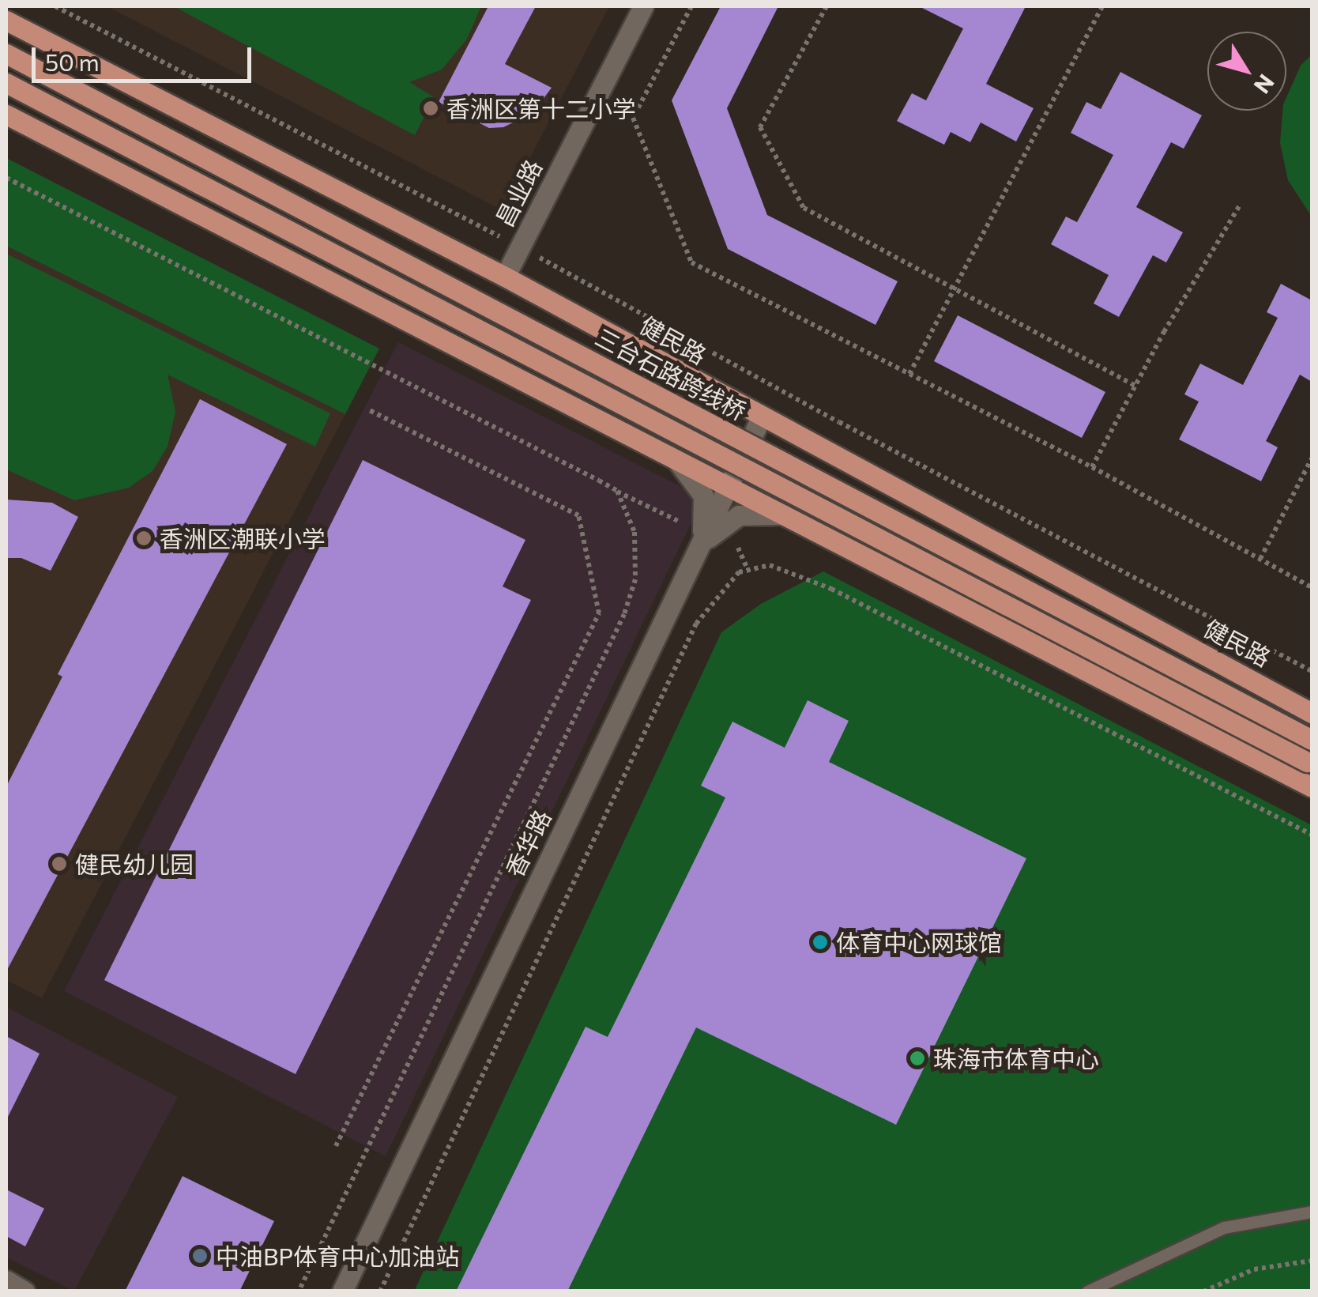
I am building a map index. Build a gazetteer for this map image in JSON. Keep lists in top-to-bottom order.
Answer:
{
  "streets": {
    "main road": ["健民路", "三台石路跨线桥"],
    "street": ["昌业路", "香华路"]
  },
  "crossings": [
    ["昌业路", "健民路"],
    ["健民路", "香华路"]
  ],
  "places": [
    "香洲区第十二小学",
    "香洲区潮联小学",
    "健民幼儿园",
    "体育中心网球馆",
    "珠海市体育中心",
    "中油BP体育中心加油站"
  ],
  "scale_bar": "50 m",
  "north": "bottom right"
}
